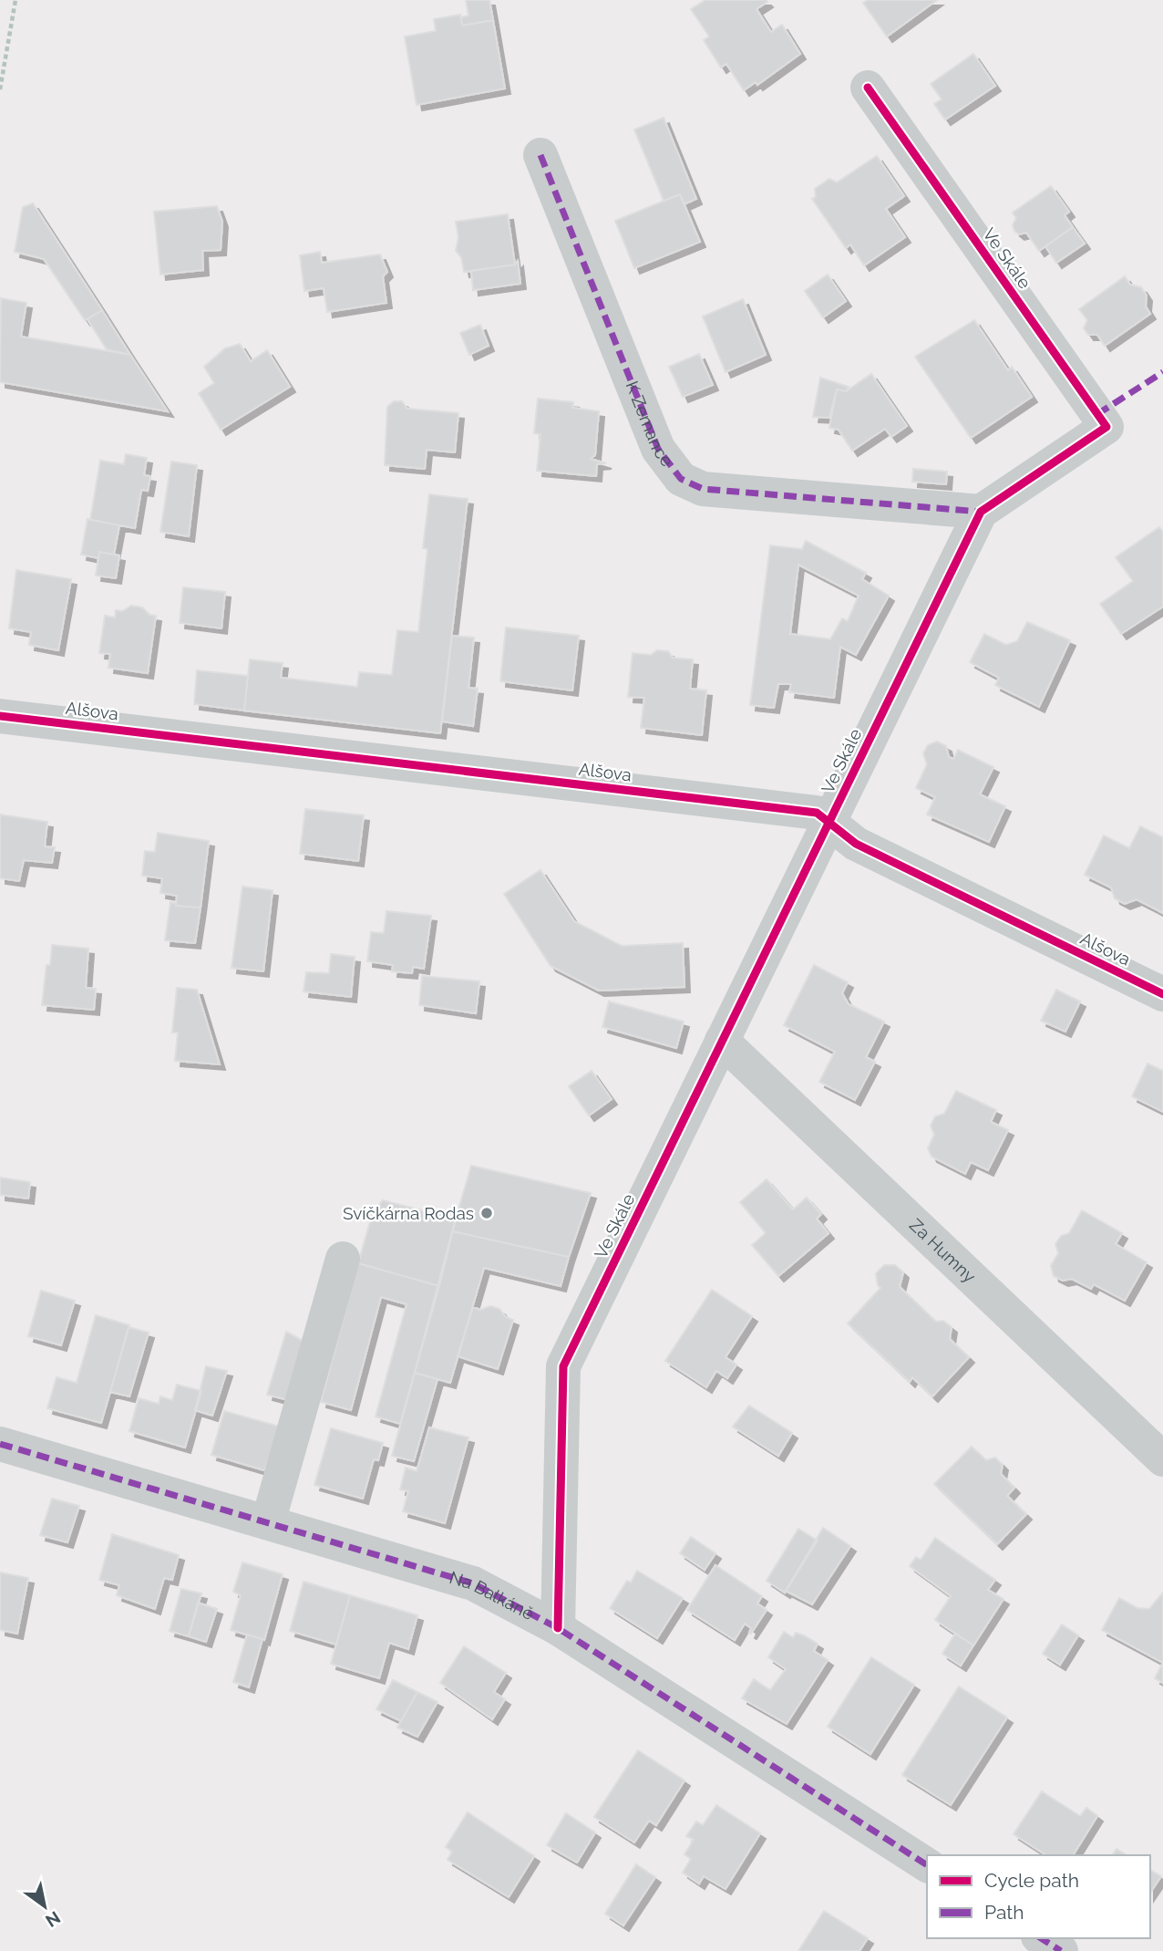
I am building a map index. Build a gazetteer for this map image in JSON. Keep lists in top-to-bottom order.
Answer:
{
  "streets": {
    "street": [
      "Ve Skále",
      "K Zemance",
      "Alšova",
      "Za Humny",
      "Na Balkáně"
    ]
  },
  "crossings": [
    ["Ve Skále", "K Zemance"],
    ["Ve Skále", "Alšova"],
    ["Ve Skále", "Za Humny"],
    ["Ve Skále", "Na Balkáně"]
  ],
  "places": ["Svíčkárna Rodas"],
  "legend": ["Cycle path", "Path"],
  "north": "bottom right"
}
